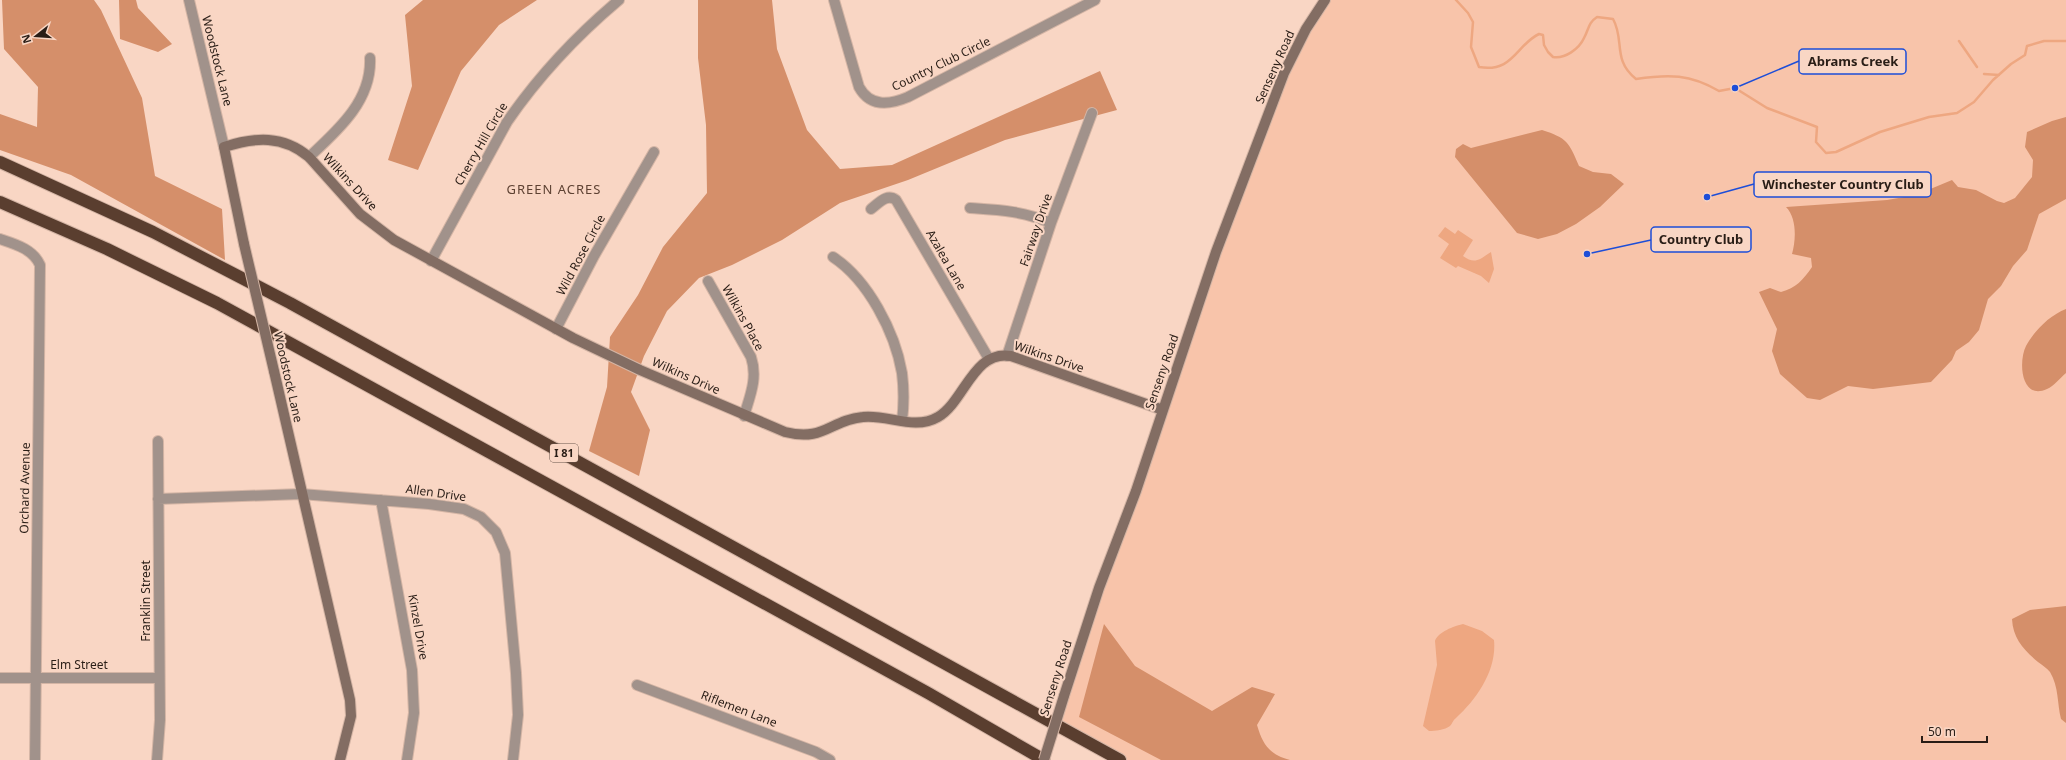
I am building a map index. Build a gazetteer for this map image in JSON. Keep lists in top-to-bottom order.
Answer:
{
  "streets": {
    "highway": ["I 81"],
    "street": [
      "Woodstock Lane",
      "Country Club Circle",
      "Senseny Road",
      "Cherry Hill Circle",
      "Wilkins Drive",
      "Fairway Drive",
      "Wild Rose Circle",
      "Azalea Lane",
      "Wilkins Place",
      "Orchard Avenue",
      "Allen Drive",
      "Franklin Street",
      "Kinzel Drive",
      "Elm Street",
      "Riflemen Lane"
    ]
  },
  "crossings": [
    ["Woodstock Lane", "Wilkins Drive"],
    ["Woodstock Lane", "Allen Drive"],
    ["Senseny Road", "Wilkins Drive"],
    ["Cherry Hill Circle", "Wilkins Drive"],
    ["Wilkins Drive", "Fairway Drive"],
    ["Wilkins Drive", "Wild Rose Circle"],
    ["Wilkins Drive", "Azalea Lane"],
    ["Wilkins Drive", "Wilkins Place"],
    ["Orchard Avenue", "Elm Street"],
    ["Allen Drive", "Franklin Street"],
    ["Allen Drive", "Kinzel Drive"],
    ["Franklin Street", "Elm Street"]
  ],
  "districts": ["GREEN ACRES"],
  "places": ["Abrams Creek", "Winchester Country Club", "Country Club"],
  "scale_bar": "50 m",
  "north": "left"
}
